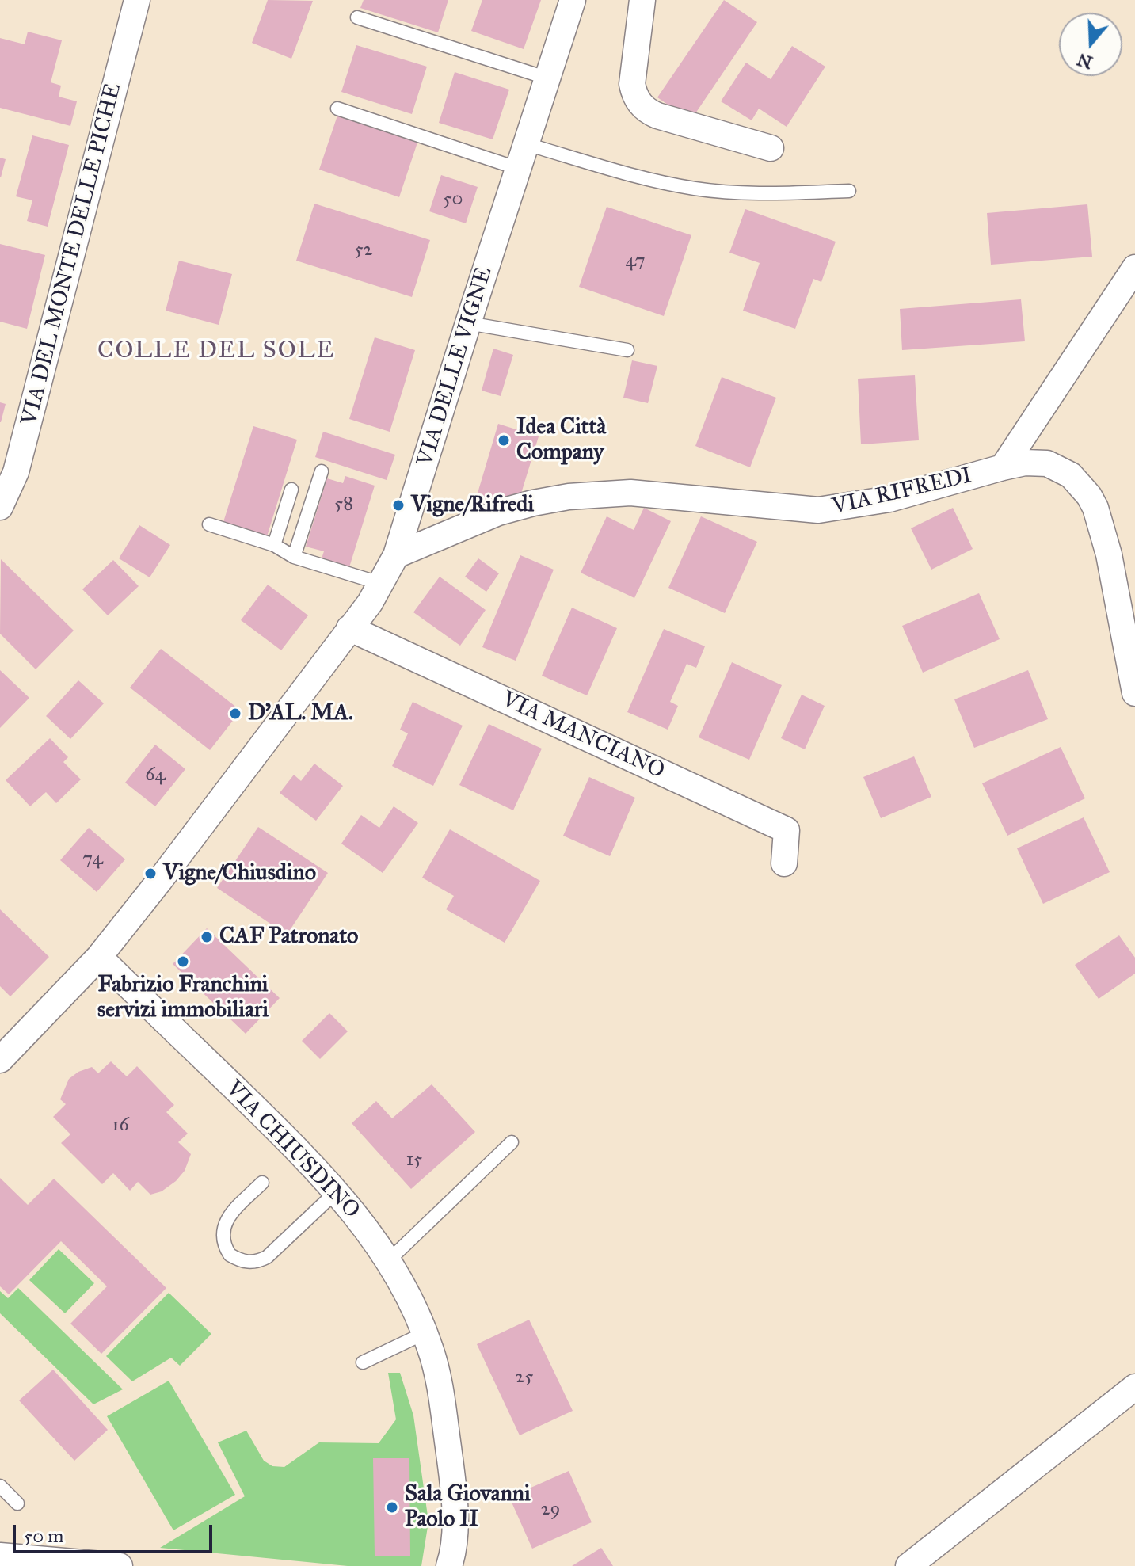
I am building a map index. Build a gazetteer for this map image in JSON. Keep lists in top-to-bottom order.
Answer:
{
  "streets": {
    "street": [
      "VIA DEL MONTE DELLE PICHE",
      "VIA DELLE VIGNE",
      "VIA RIFREDI",
      "VIA MANCIANO",
      "VIA CHIUSDINO"
    ]
  },
  "crossings": [
    ["VIA DELLE VIGNE", "VIA RIFREDI"],
    ["VIA DELLE VIGNE", "VIA MANCIANO"],
    ["VIA DELLE VIGNE", "VIA CHIUSDINO"]
  ],
  "districts": ["COLLE DEL SOLE"],
  "places": [
    "Idea Città Company",
    "Vigne/Rifredi",
    "D'AL. MA.",
    "Vigne/Chiusdino",
    "CAF Patronato",
    "Fabrizio Franchini servizi immobiliari",
    "Sala Giovanni Paolo II"
  ],
  "house_numbers": [
    "50",
    "52",
    "47",
    "58",
    "64",
    "74",
    "16",
    "15",
    "25",
    "29"
  ],
  "scale_bar": "50 m",
  "north": "bottom"
}
